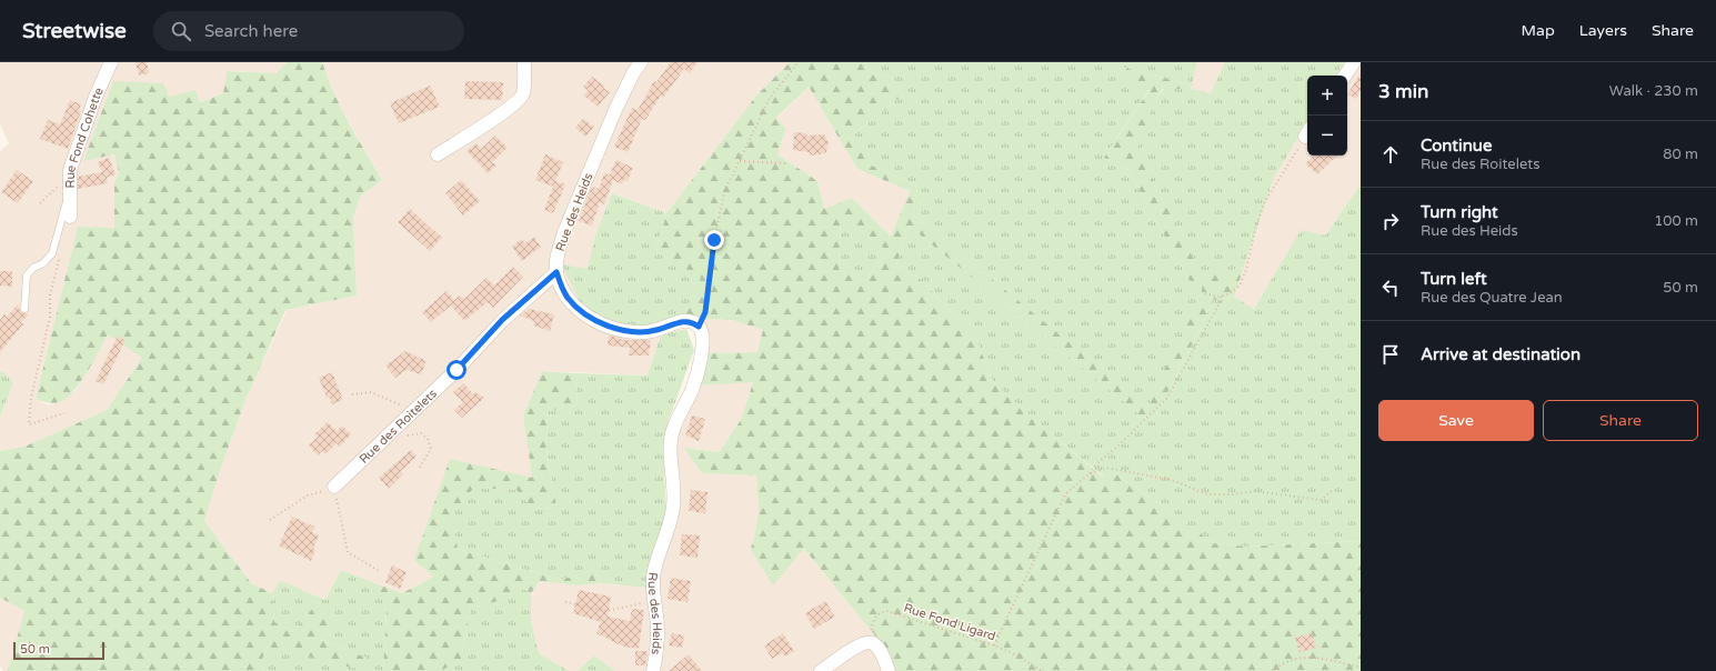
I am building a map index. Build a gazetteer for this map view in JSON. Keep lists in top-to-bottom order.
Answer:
{
  "streets": {
    "street": ["Rue Fond Cohette", "Rue des Heids", "Rue des Roitelets"],
    "path": ["Rue Fond Ligard"]
  },
  "crossings": [
    ["Rue des Heids", "Rue des Roitelets"]
  ],
  "scale_bar": "50 m",
  "page": {
    "header": "Streetwise",
    "search": "Search here",
    "nav": ["Map", "Layers", "Share"],
    "heading": ["3 min", "Walk · 230 m"],
    "map_buttons": ["+", "−"],
    "list": [
      ["Continue", "Rue des Roitelets", "80 m"],
      ["Turn right", "Rue des Heids", "100 m"],
      ["Turn left", "Rue des Quatre Jean", "50 m"],
      "Arrive at destination"
    ],
    "buttons": ["Save", "Share"],
    "scale": "50 m"
  }
}
